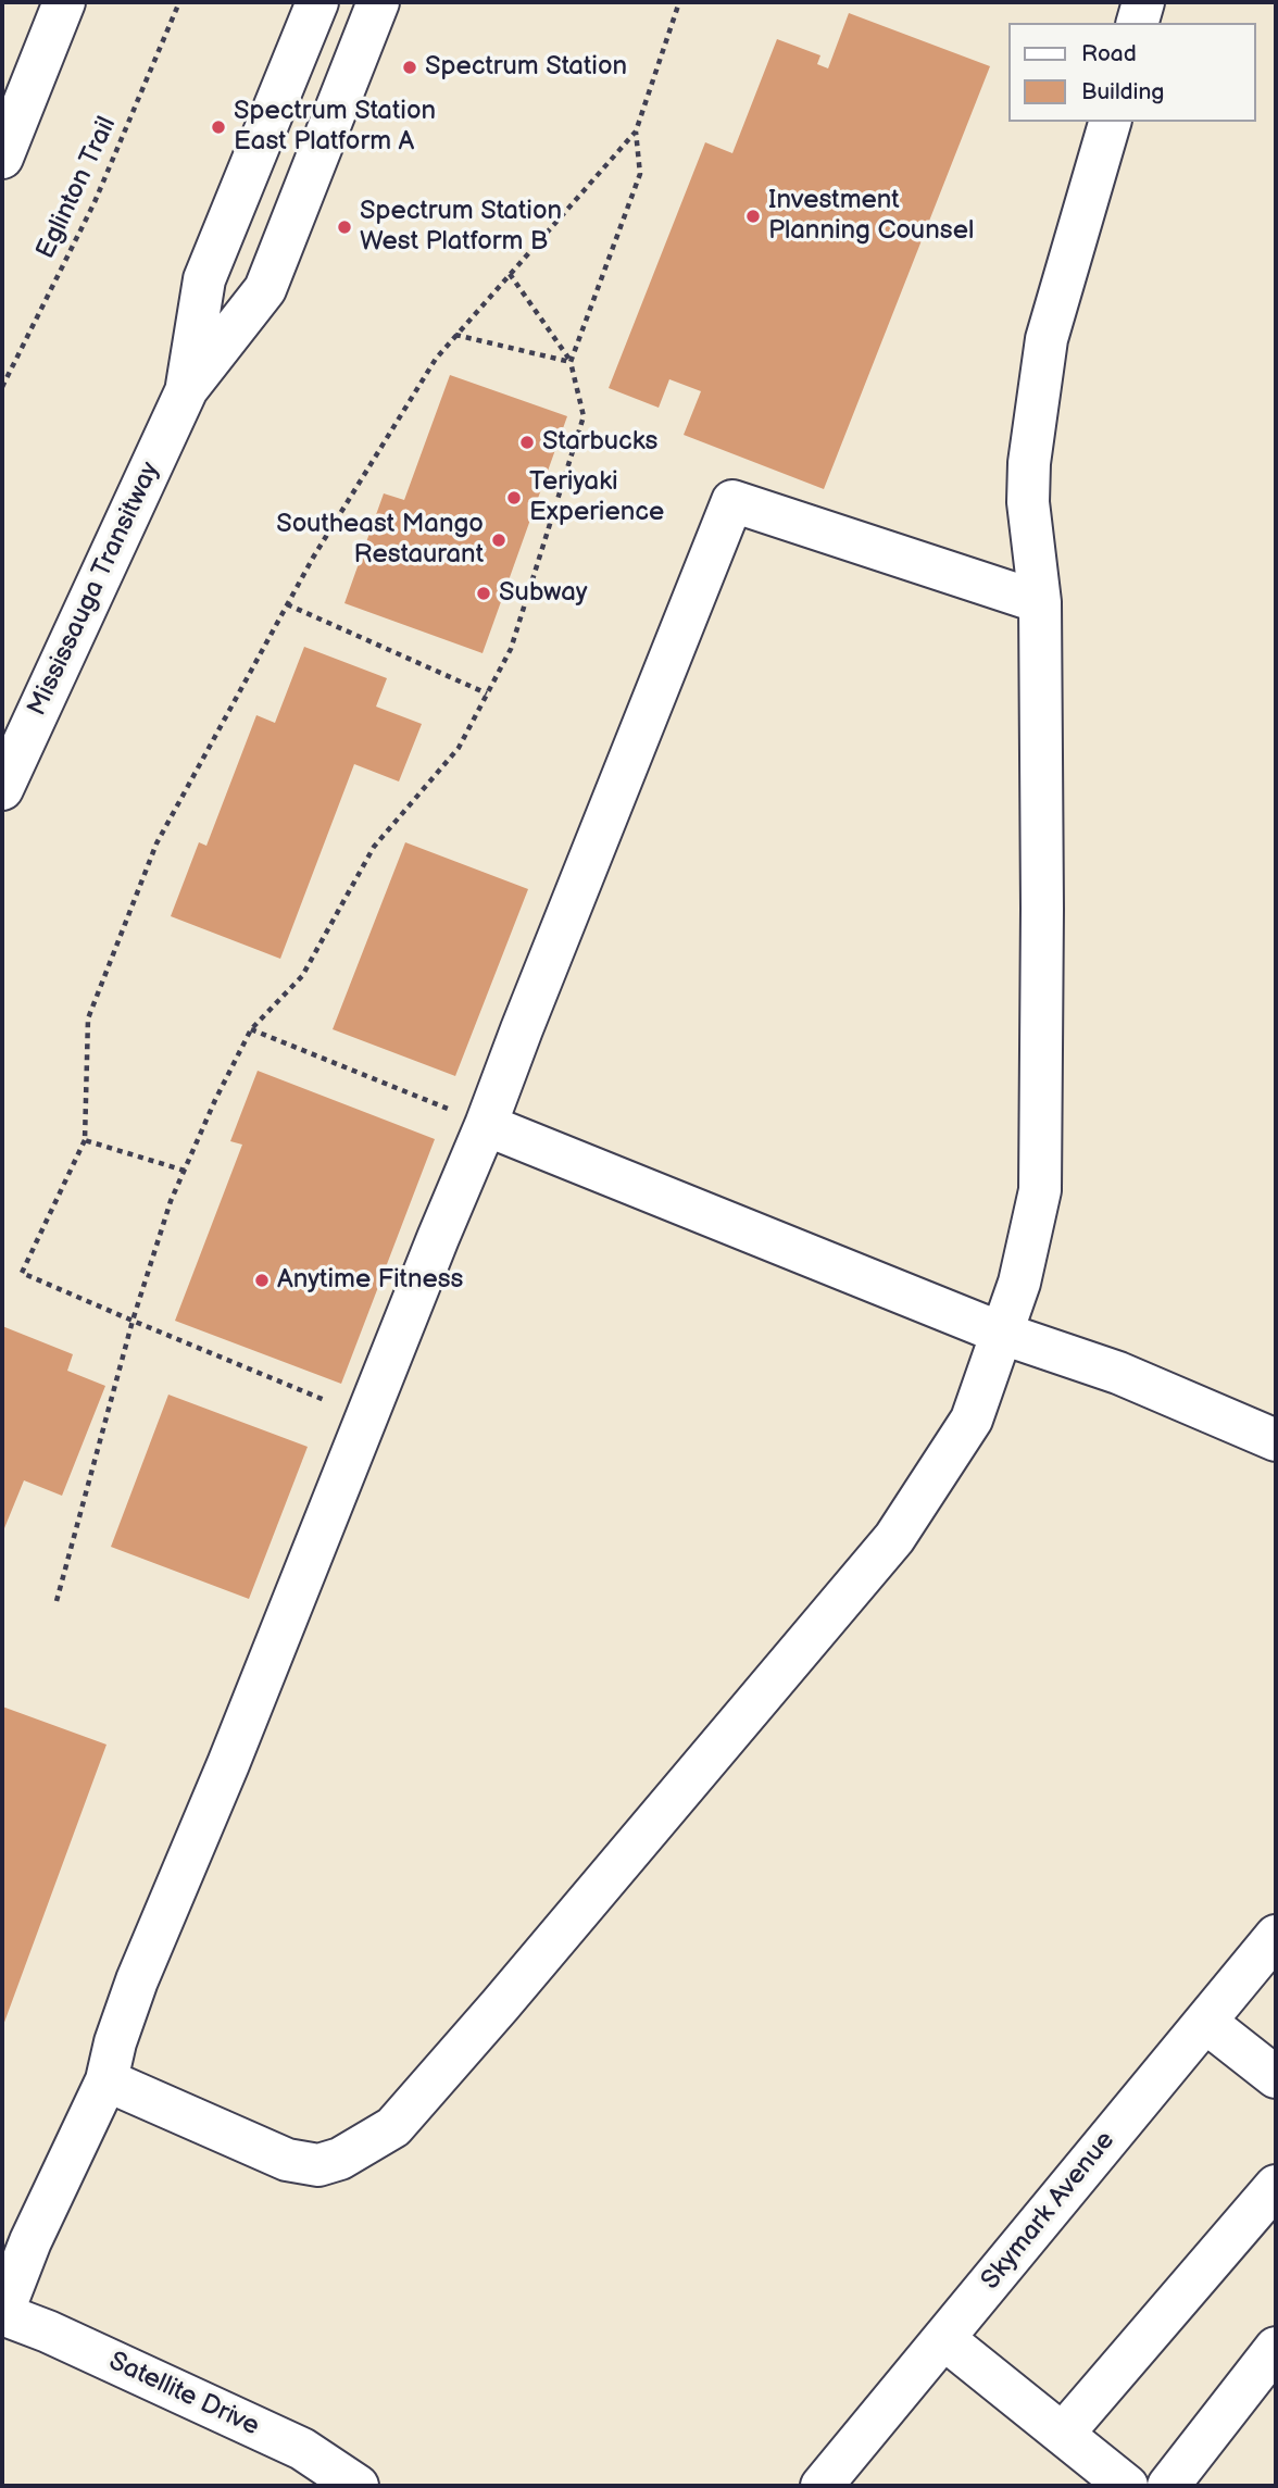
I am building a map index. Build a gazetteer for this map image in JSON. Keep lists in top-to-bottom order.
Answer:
{
  "streets": {
    "street": ["Mississauga Transitway", "Skymark Avenue", "Satellite Drive"],
    "path": ["Eglinton Trail"]
  },
  "places": [
    "Spectrum Station",
    "Spectrum Station East Platform A",
    "Investment Planning Counsel",
    "Spectrum Station West Platform B",
    "Starbucks",
    "Teriyaki Experience",
    "Southeast Mango Restaurant",
    "Subway",
    "Anytime Fitness"
  ],
  "legend": ["Road", "Building"]
}
